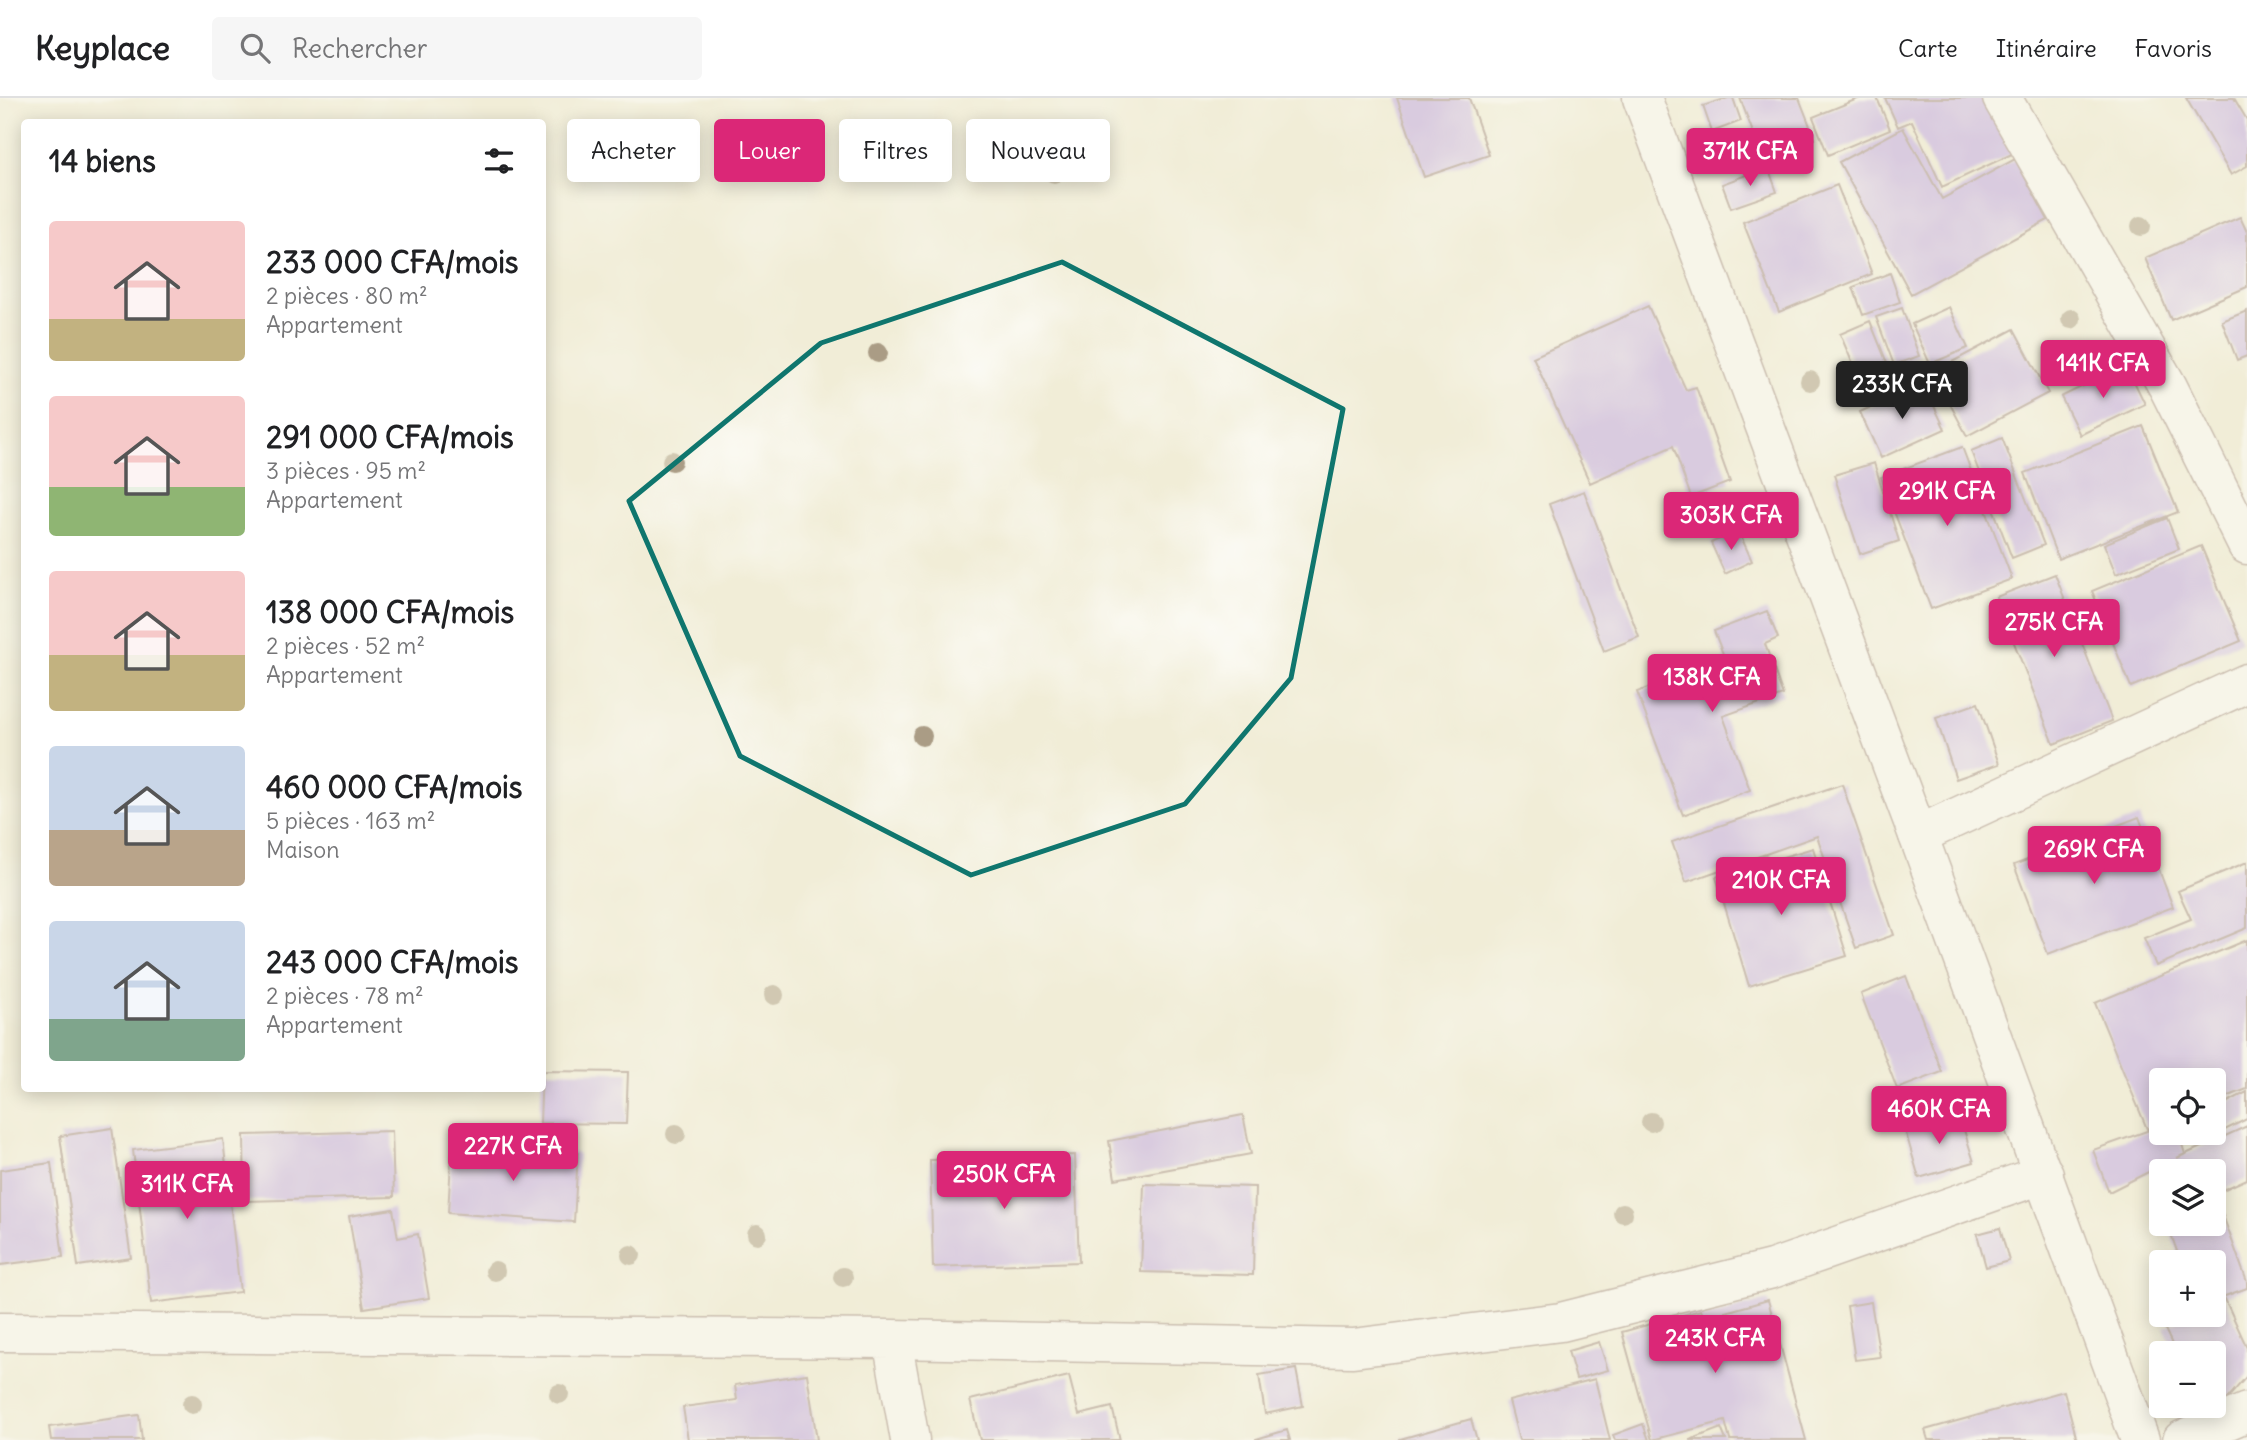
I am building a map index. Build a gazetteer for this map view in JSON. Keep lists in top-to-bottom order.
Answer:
{
  "page": {
    "header": "Keyplace",
    "search": "Rechercher",
    "nav": ["Carte", "Itinéraire", "Favoris"],
    "chip": [
      "Acheter",
      "Louer",
      "Filtres",
      "Nouveau"
    ],
    "heading": "14 biens",
    "price": [
      "371K CFA",
      "141K CFA",
      "233K CFA",
      "291K CFA",
      "303K CFA",
      "275K CFA",
      "138K CFA",
      "269K CFA",
      "210K CFA",
      "460K CFA",
      "227K CFA",
      "250K CFA",
      "311K CFA",
      "243K CFA"
    ],
    "list": [
      {
        "name": "233 000 CFA/mois",
        "note": "2 pièces · 80 m² · Appartement"
      },
      {
        "name": "291 000 CFA/mois",
        "note": "3 pièces · 95 m² · Appartement"
      },
      {
        "name": "138 000 CFA/mois",
        "note": "2 pièces · 52 m² · Appartement"
      },
      {
        "name": "460 000 CFA/mois",
        "note": "5 pièces · 163 m² · Maison"
      },
      {
        "name": "243 000 CFA/mois",
        "note": "2 pièces · 78 m² · Appartement"
      }
    ],
    "map_buttons": ["+", "−"]
  }
}
